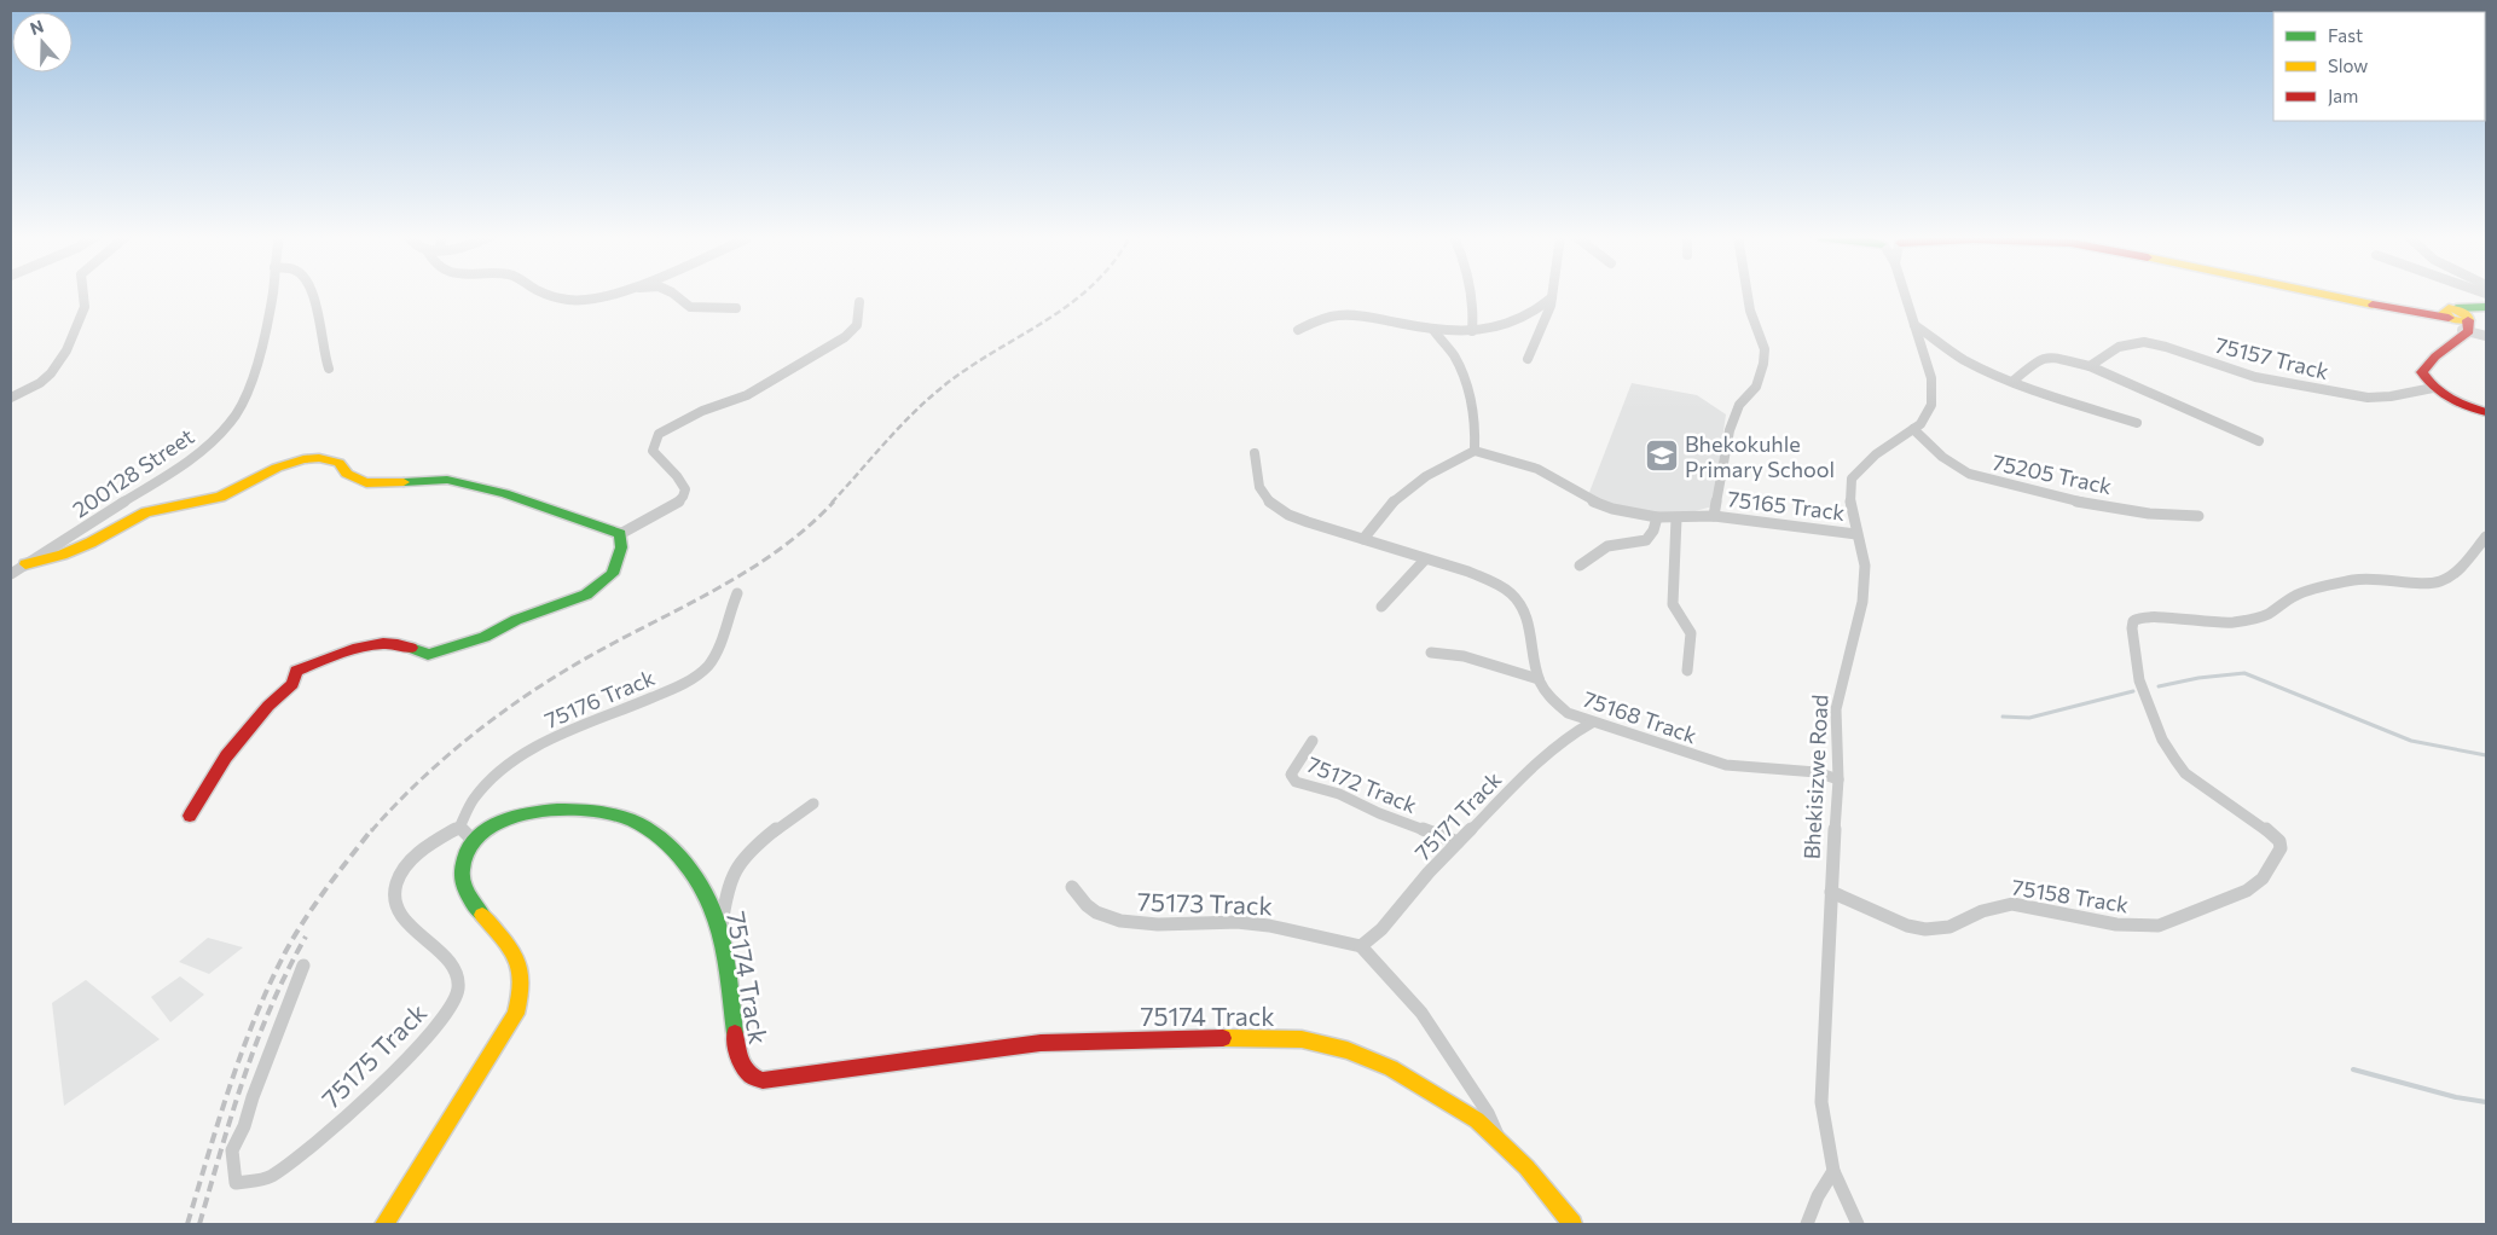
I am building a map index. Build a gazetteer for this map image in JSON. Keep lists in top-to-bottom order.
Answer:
{
  "streets": {
    "street": [
      "75157 Track",
      "200128 Street",
      "75205 Track",
      "75165 Track",
      "75176 Track",
      "75168 Track",
      "Bhekisizwe Road",
      "75172 Track",
      "75171 Track",
      "75158 Track",
      "75173 Track",
      "75174 Track",
      "75175 Track"
    ]
  },
  "crossings": [
    ["75205 Track", "Bhekisizwe Road"],
    ["75165 Track", "Bhekisizwe Road"],
    ["75176 Track", "75175 Track"],
    ["75168 Track", "Bhekisizwe Road"],
    ["75168 Track", "75171 Track"],
    ["Bhekisizwe Road", "75158 Track"],
    ["75172 Track", "75171 Track"],
    ["75171 Track", "75173 Track"]
  ],
  "places": {
    "school or university": ["Bhekokuhle Primary School"]
  },
  "legend": ["Fast", "Slow", "Jam"],
  "north": "top"
}
